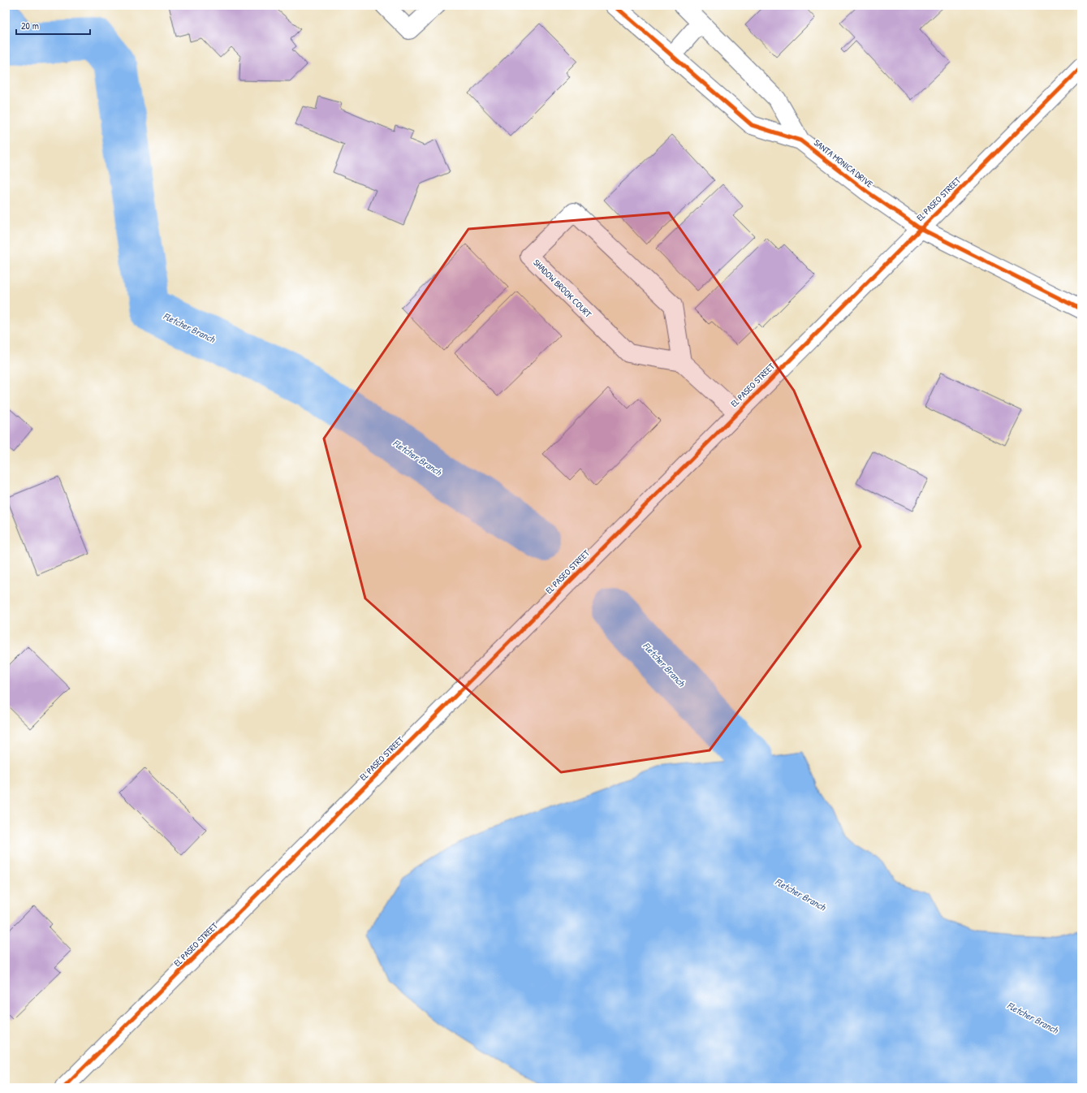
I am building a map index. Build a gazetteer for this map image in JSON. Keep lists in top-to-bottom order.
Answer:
{
  "streets": {
    "street": ["SANTA MONICA DRIVE", "EL PASEO STREET", "SHADOW BROOK COURT"]
  },
  "crossings": [
    ["SANTA MONICA DRIVE", "EL PASEO STREET"]
  ],
  "water": ["Fletcher Branch"],
  "scale_bar": "20 m"
}
